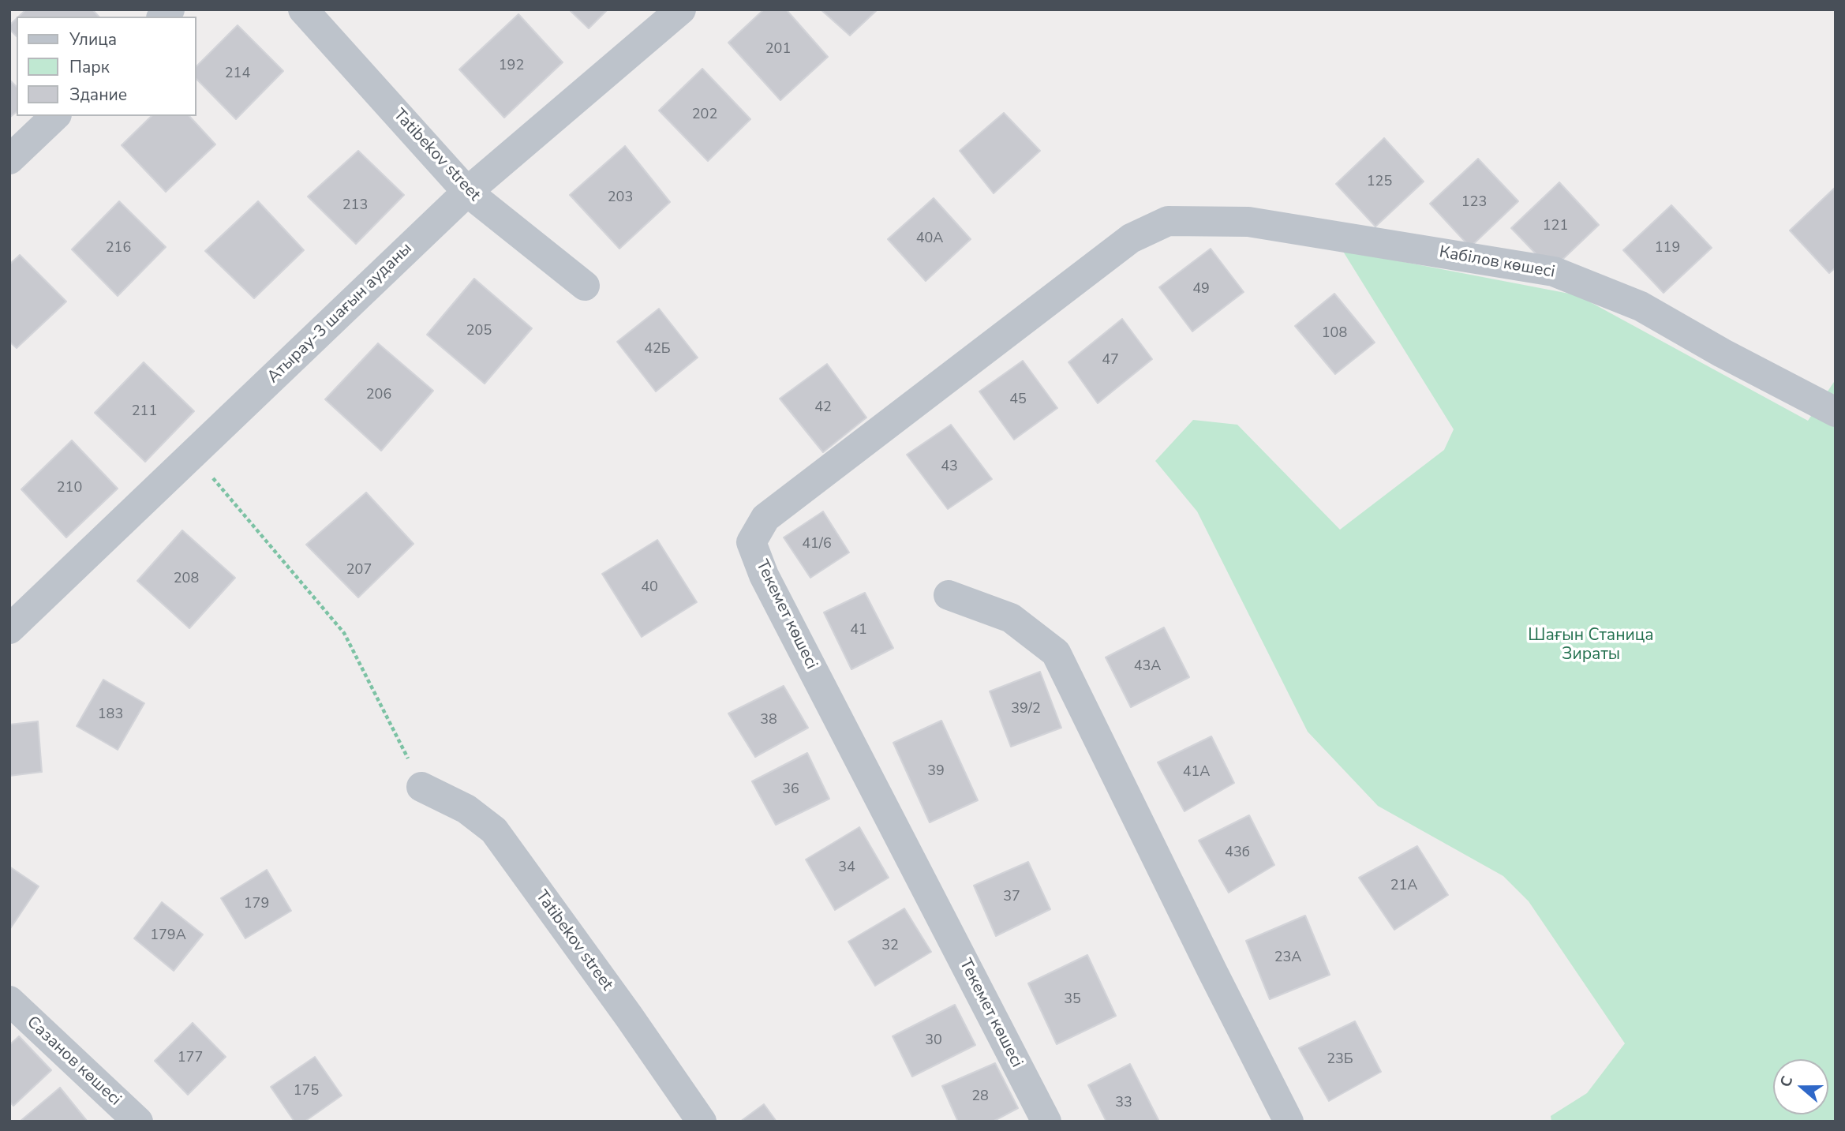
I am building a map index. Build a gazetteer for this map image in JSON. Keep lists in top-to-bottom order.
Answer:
{
  "streets": {
    "street": [
      "Tatibekov street",
      "Кабілов көшесі",
      "Атырау-3 шағын ауданы",
      "Текемет көшесі",
      "Сазанов көшесі"
    ]
  },
  "crossings": [
    ["Tatibekov street", "Атырау-3 шағын ауданы"],
    ["Кабілов көшесі", "Текемет көшесі"]
  ],
  "parks": ["Шағын Станица Зираты"],
  "house_numbers": [
    "201",
    "192",
    "214",
    "202",
    "125",
    "203",
    "123",
    "213",
    "121",
    "40А",
    "216",
    "119",
    "49",
    "205",
    "108",
    "42Б",
    "47",
    "206",
    "45",
    "42",
    "211",
    "43",
    "210",
    "41/6",
    "207",
    "208",
    "40",
    "41",
    "43А",
    "39/2",
    "183",
    "38",
    "39",
    "41А",
    "36",
    "43б",
    "34",
    "21А",
    "37",
    "179",
    "179А",
    "32",
    "23А",
    "35",
    "30",
    "177",
    "23Б",
    "175",
    "28",
    "33"
  ],
  "legend": ["Улица", "Парк", "Здание"],
  "north": "left"
}
